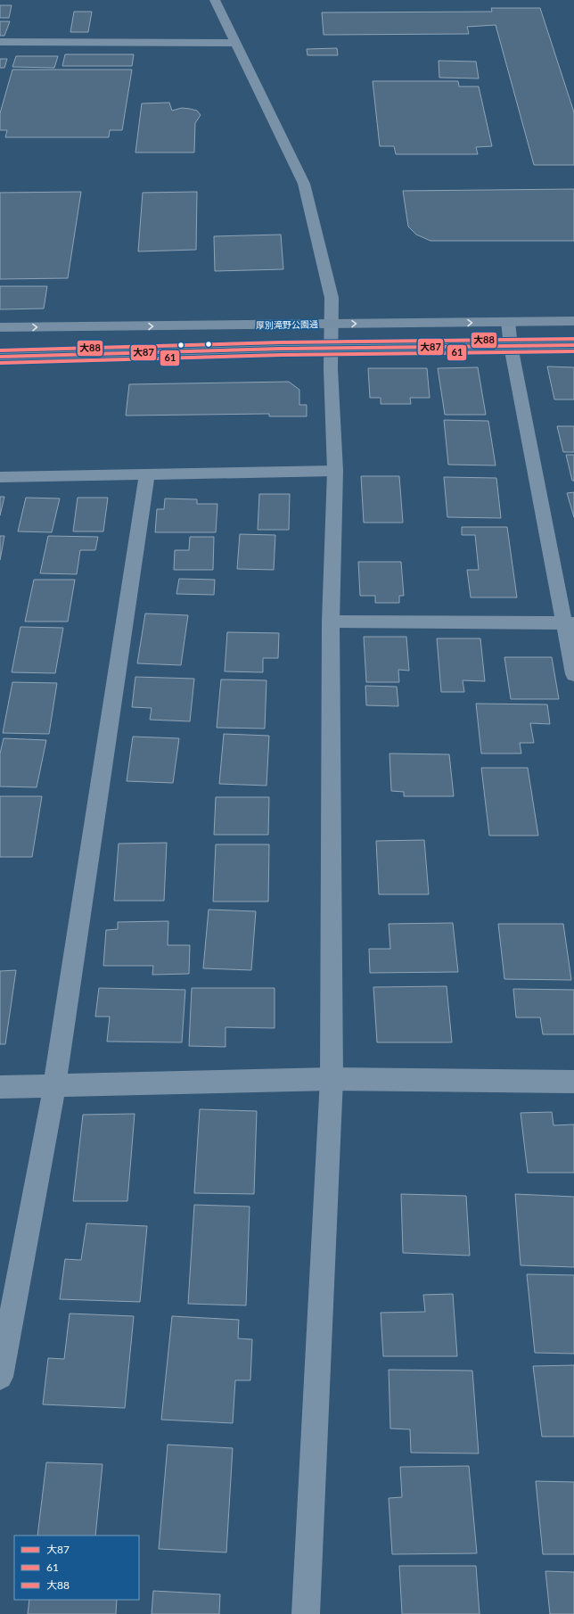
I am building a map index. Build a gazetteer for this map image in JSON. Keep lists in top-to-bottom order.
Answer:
{
  "streets": {
    "main road": ["厚別滝野公園通"]
  },
  "lines": ["transit line 大88", "transit line 大87", "transit line 61"],
  "legend": ["大87", "61", "大88"]
}
